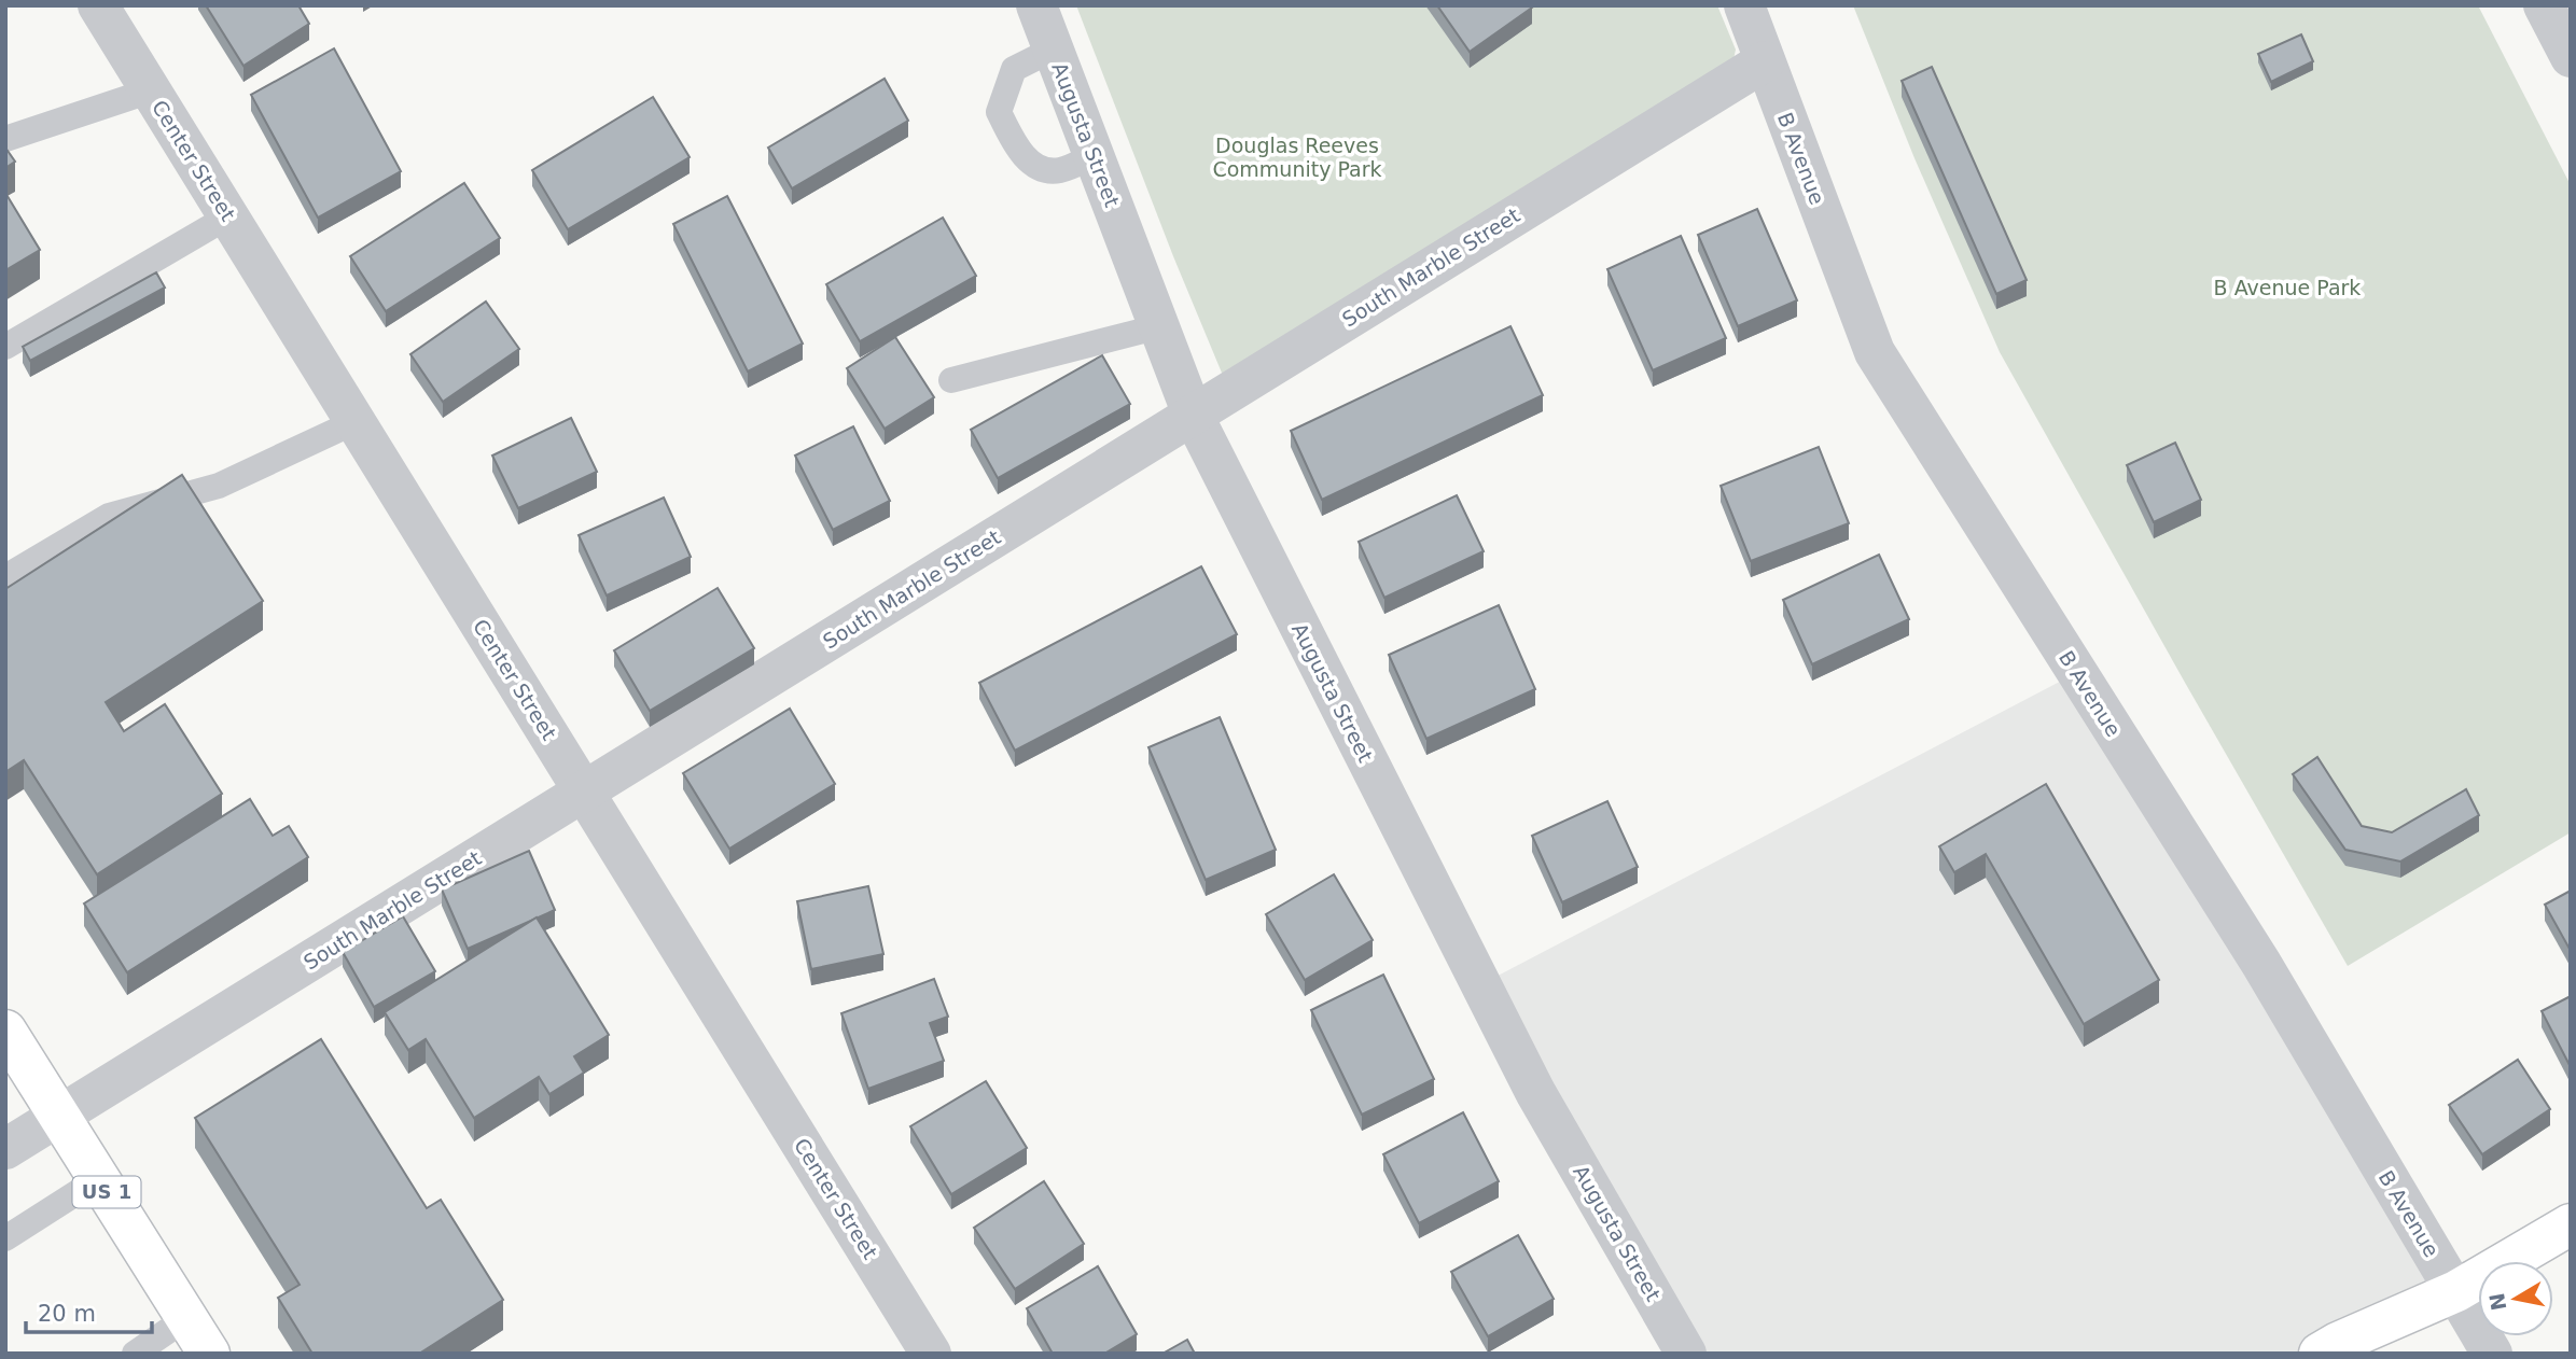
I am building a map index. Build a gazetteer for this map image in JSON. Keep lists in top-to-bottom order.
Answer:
{
  "streets": {
    "main road": ["US 1"],
    "street": [
      "Augusta Street",
      "B Avenue",
      "Center Street",
      "South Marble Street"
    ]
  },
  "crossings": [
    ["Augusta Street", "South Marble Street"],
    ["B Avenue", "South Marble Street"],
    ["Center Street", "South Marble Street"],
    ["South Marble Street", "US 1"]
  ],
  "parks": ["Douglas Reeves Community Park", "B Avenue Park"],
  "scale_bar": "20 m",
  "north": "left"
}
